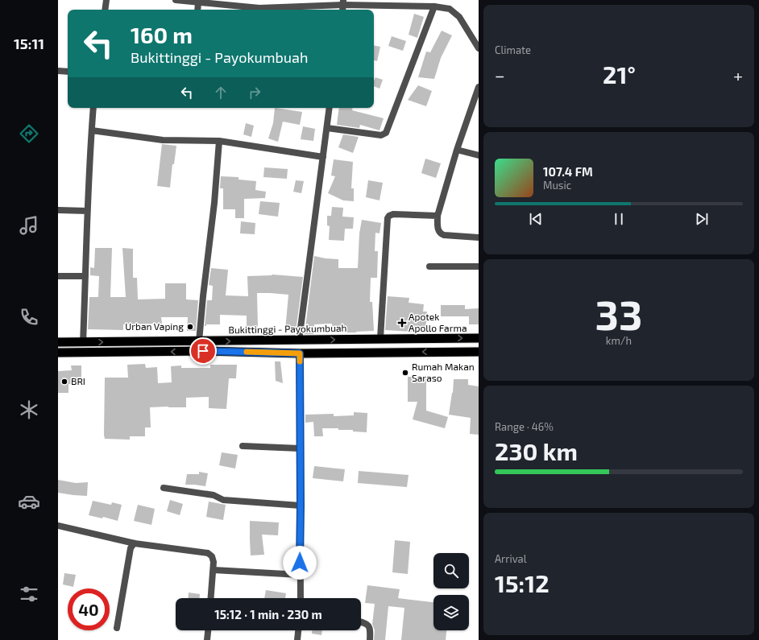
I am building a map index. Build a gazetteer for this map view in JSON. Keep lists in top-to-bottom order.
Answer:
{
  "streets": {
    "highway": ["Bukittinggi - Payokumbuah"]
  },
  "places": {
    "health": ["Apotek Apollo Farma"],
    "other": ["Urban Vaping", "Rumah Makan Saraso", "BRI"]
  },
  "page": {
    "tabs": "15:11",
    "tile": [
      "Climate",
      ["33", "km/h"],
      ["Range · 46%", "230 km"],
      ["Arrival", "15:12"]
    ],
    "turn": ["160 m", "Bukittinggi - Payokumbuah"],
    "heat": ["−", "21°", "+"],
    "song": ["107.4 FM", "Music"],
    "limit": "40",
    "trip": "15:12 · 1 min · 230 m"
  }
}
